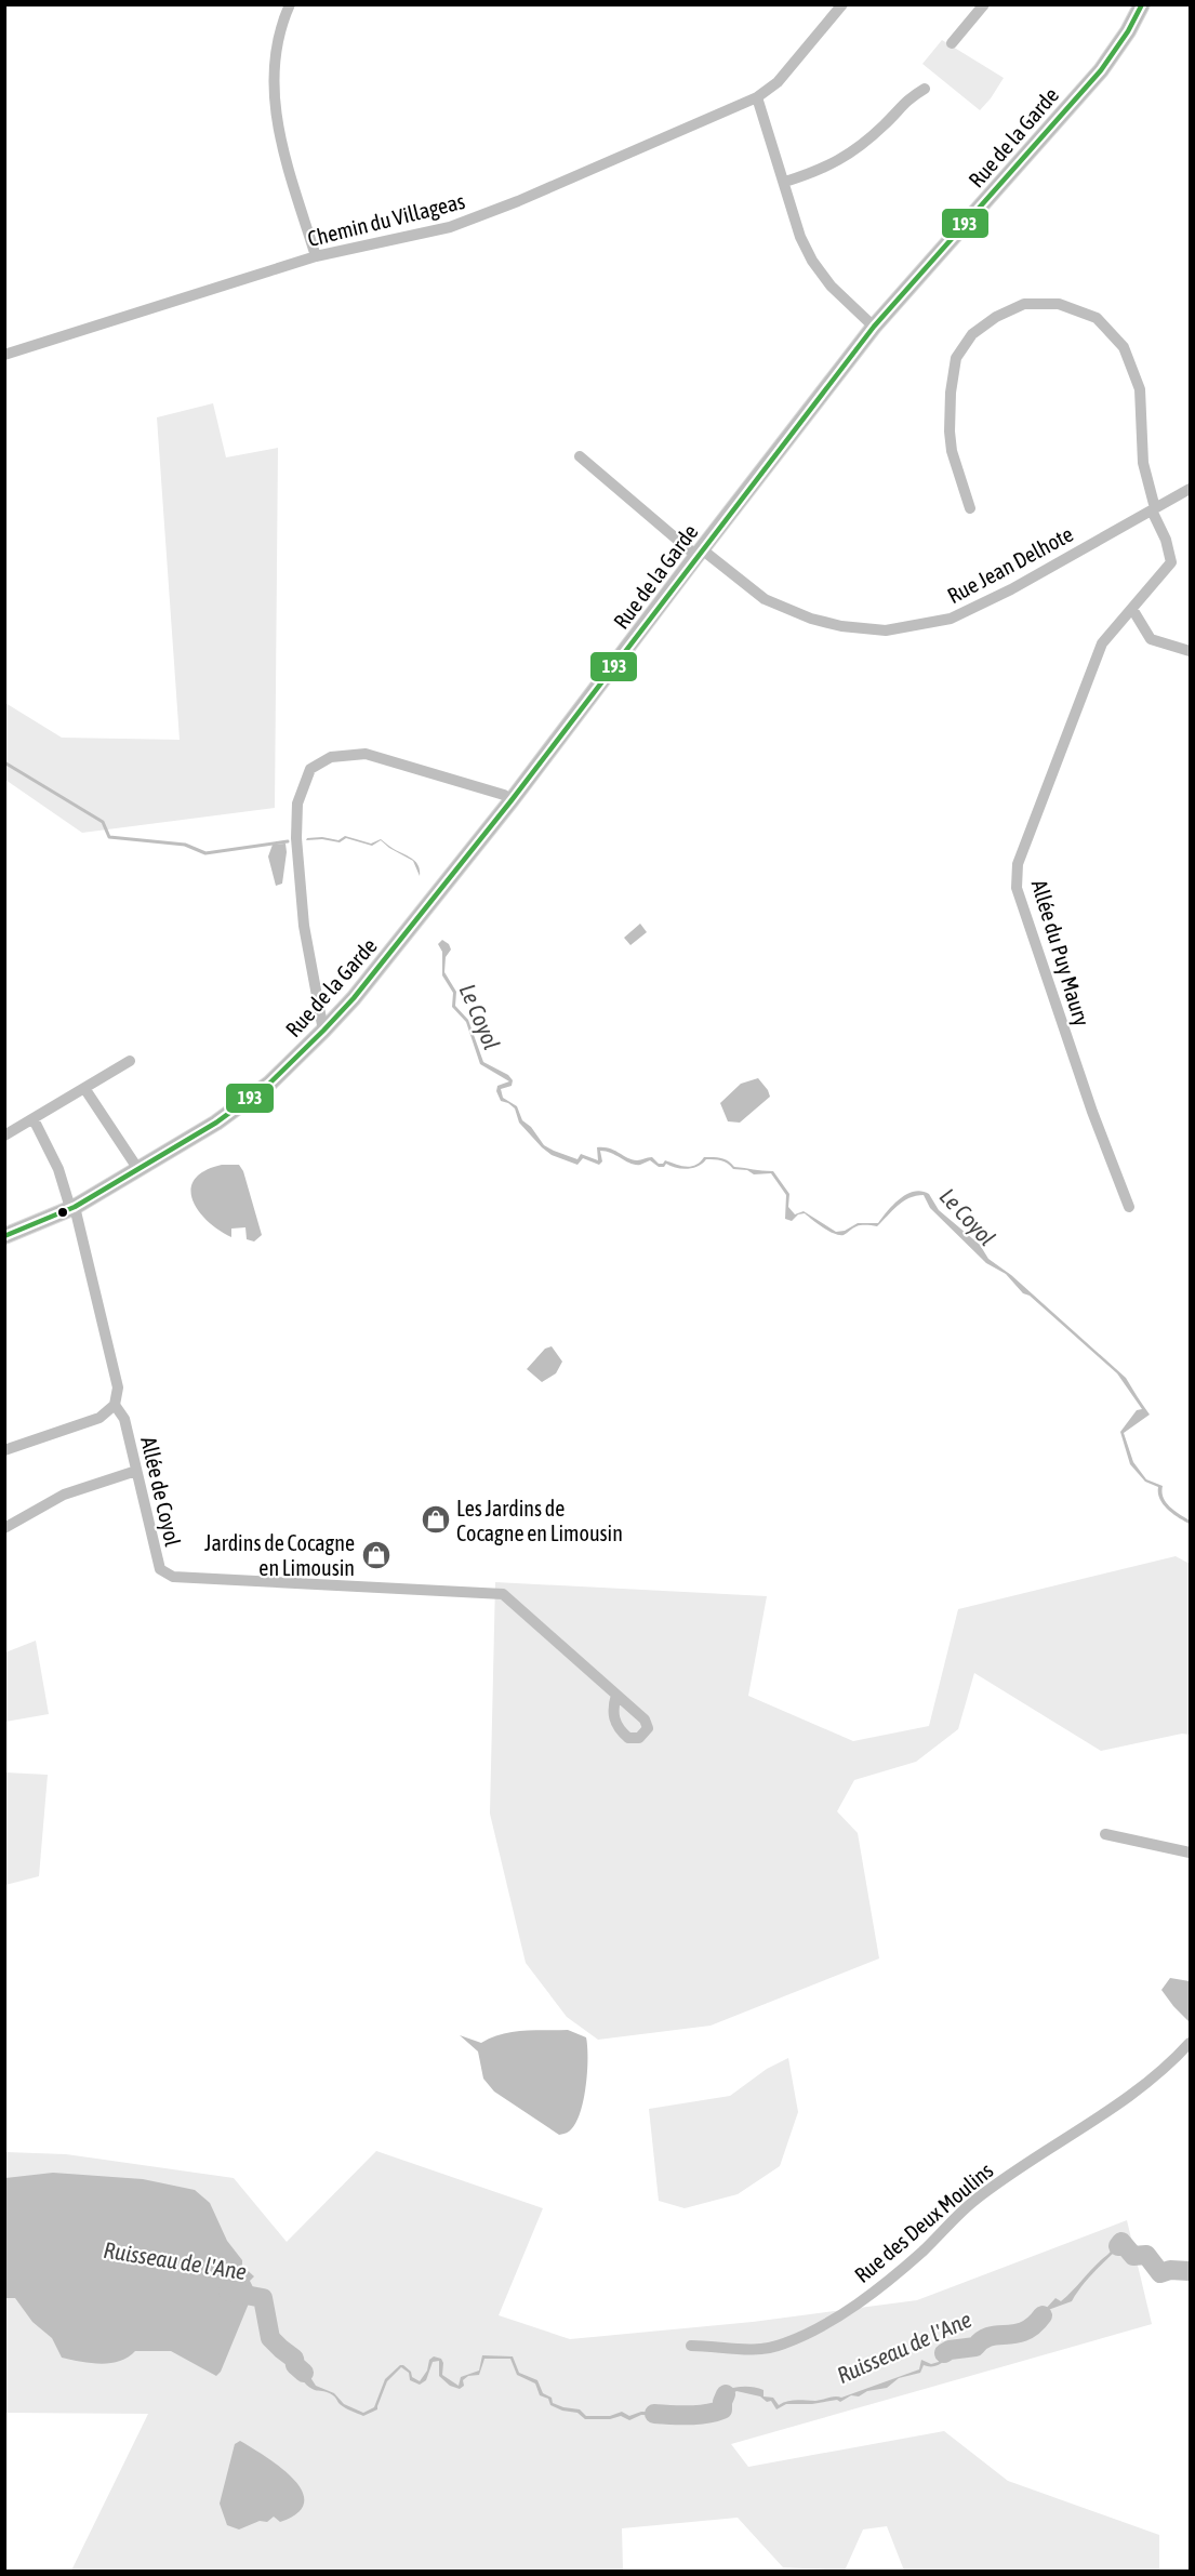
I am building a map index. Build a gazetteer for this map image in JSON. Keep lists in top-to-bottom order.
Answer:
{
  "streets": {
    "main road": ["Rue de la Garde"],
    "street": [
      "Chemin du Villageas",
      "Rue Jean Delhote",
      "Allée du Puy Maury",
      "Allée de Coyol",
      "Rue des Deux Moulins"
    ]
  },
  "crossings": [
    ["Rue de la Garde", "Rue Jean Delhote"],
    ["Rue de la Garde", "Allée de Coyol"],
    ["Rue Jean Delhote", "Allée du Puy Maury"]
  ],
  "water": ["Le Coyol", "Ruisseau de l'Ane"],
  "places": {
    "shop": ["Les Jardins de Cocagne en Limousin", "Jardins de Cocagne en Limousin"]
  },
  "lines": ["transit line 193"]
}
